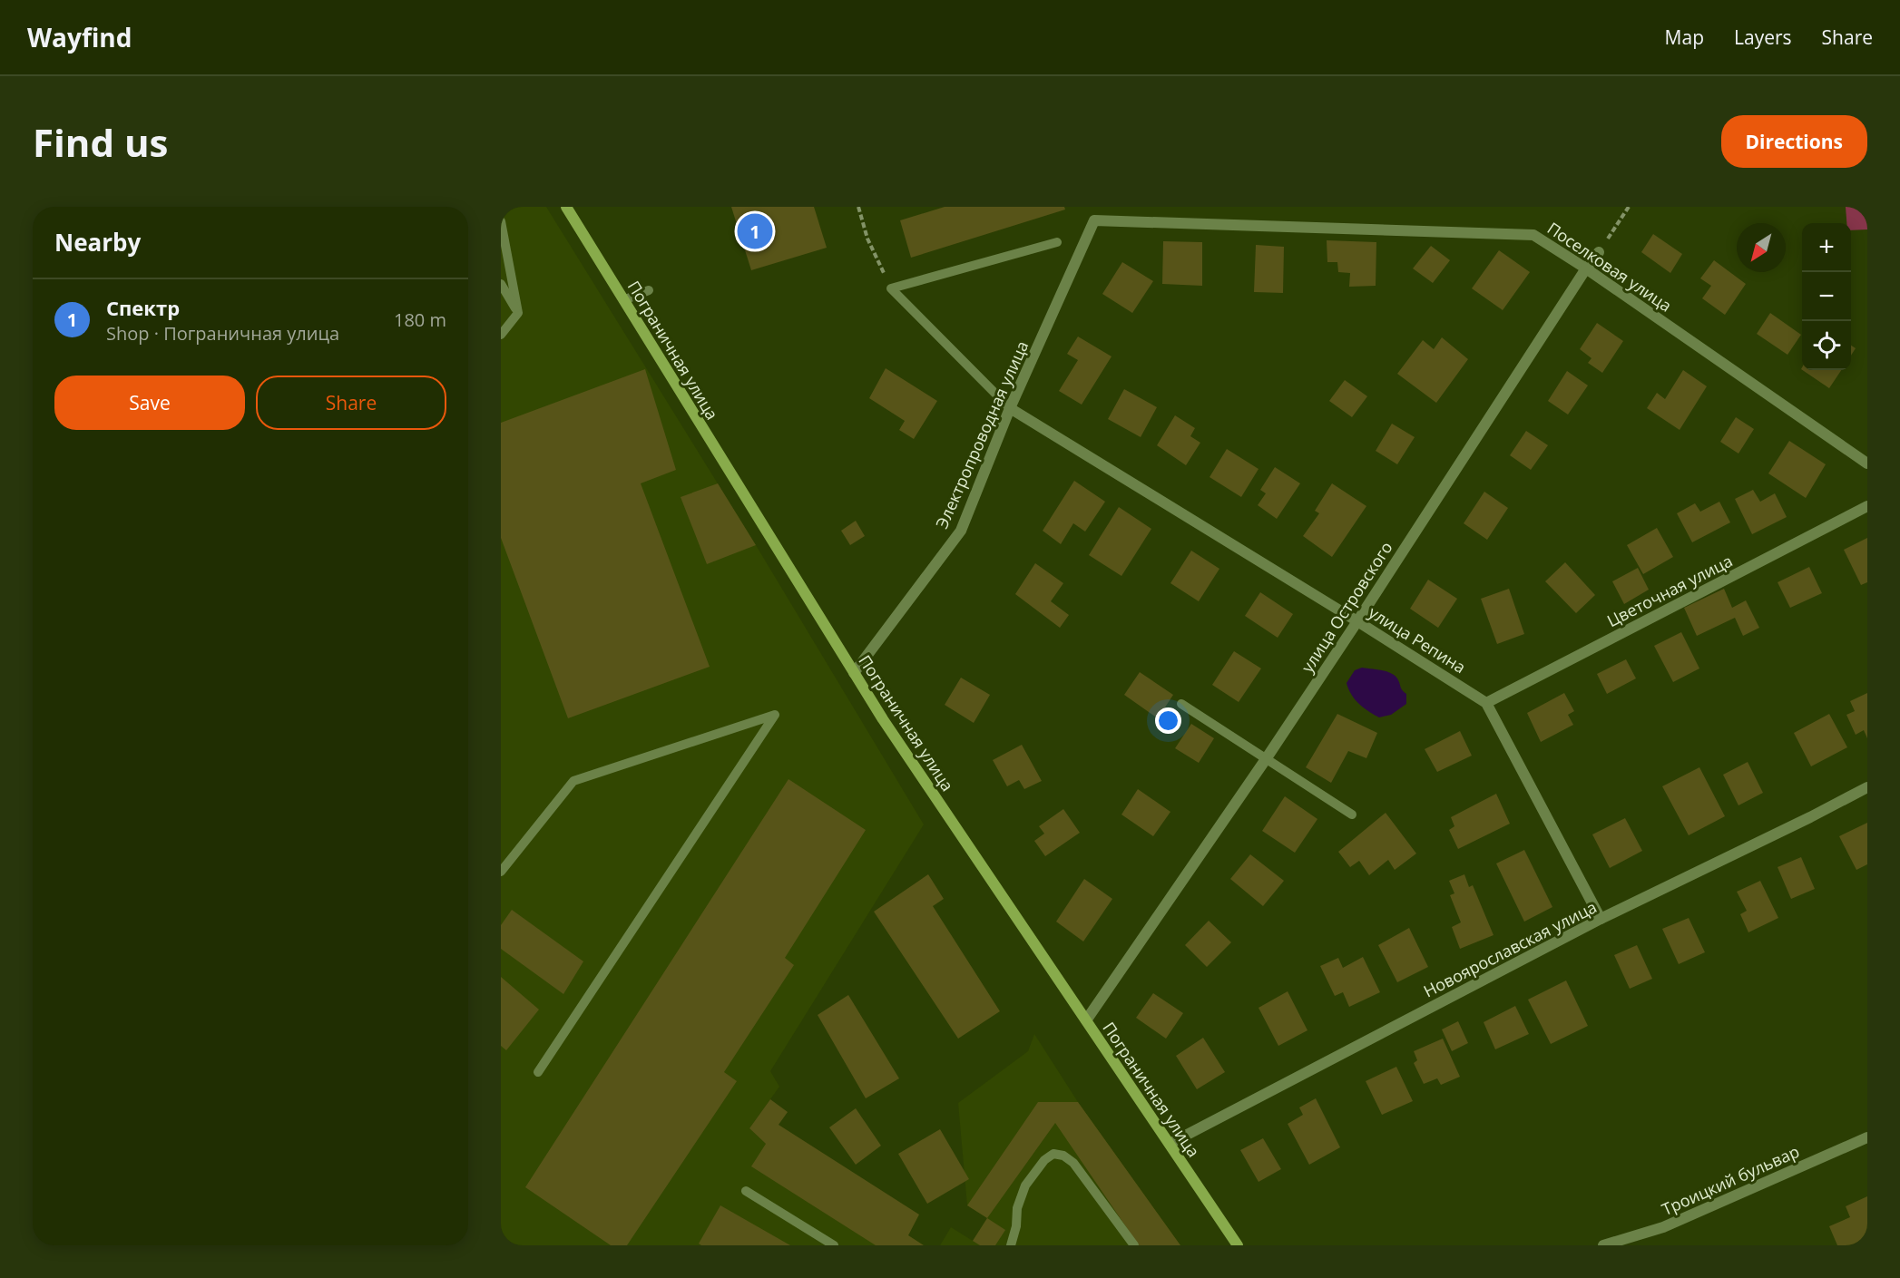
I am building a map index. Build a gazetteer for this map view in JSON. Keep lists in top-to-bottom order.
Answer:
{
  "streets": {
    "street": [
      "Поселковая улица",
      "Пограничная улица",
      "Электропроводная улица",
      "Цветочная улица",
      "улица Островского",
      "улица Репина",
      "Новоярославская улица",
      "Троицкий бульвар"
    ]
  },
  "crossings": [
    ["Поселковая улица", "Электропроводная улица"],
    ["Поселковая улица", "улица Островского"],
    ["Пограничная улица", "Электропроводная улица"],
    ["Пограничная улица", "улица Островского"],
    ["Пограничная улица", "Новоярославская улица"],
    ["Электропроводная улица", "улица Репина"],
    ["Цветочная улица", "улица Репина"],
    ["улица Островского", "улица Репина"],
    ["улица Репина", "Новоярославская улица"]
  ],
  "north": "bottom left",
  "page": {
    "header": "Wayfind",
    "nav": ["Map", "Layers", "Share"],
    "buttons": [
      "Directions",
      ["Save", "Share"]
    ],
    "title": "Find us",
    "heading": "Nearby",
    "pins": "1",
    "map_buttons": ["+", "−"],
    "list": [
      {
        "mark": "1",
        "name": "Спектр",
        "note": "Shop · Пограничная улица",
        "value": "180 m"
      }
    ]
  }
}
